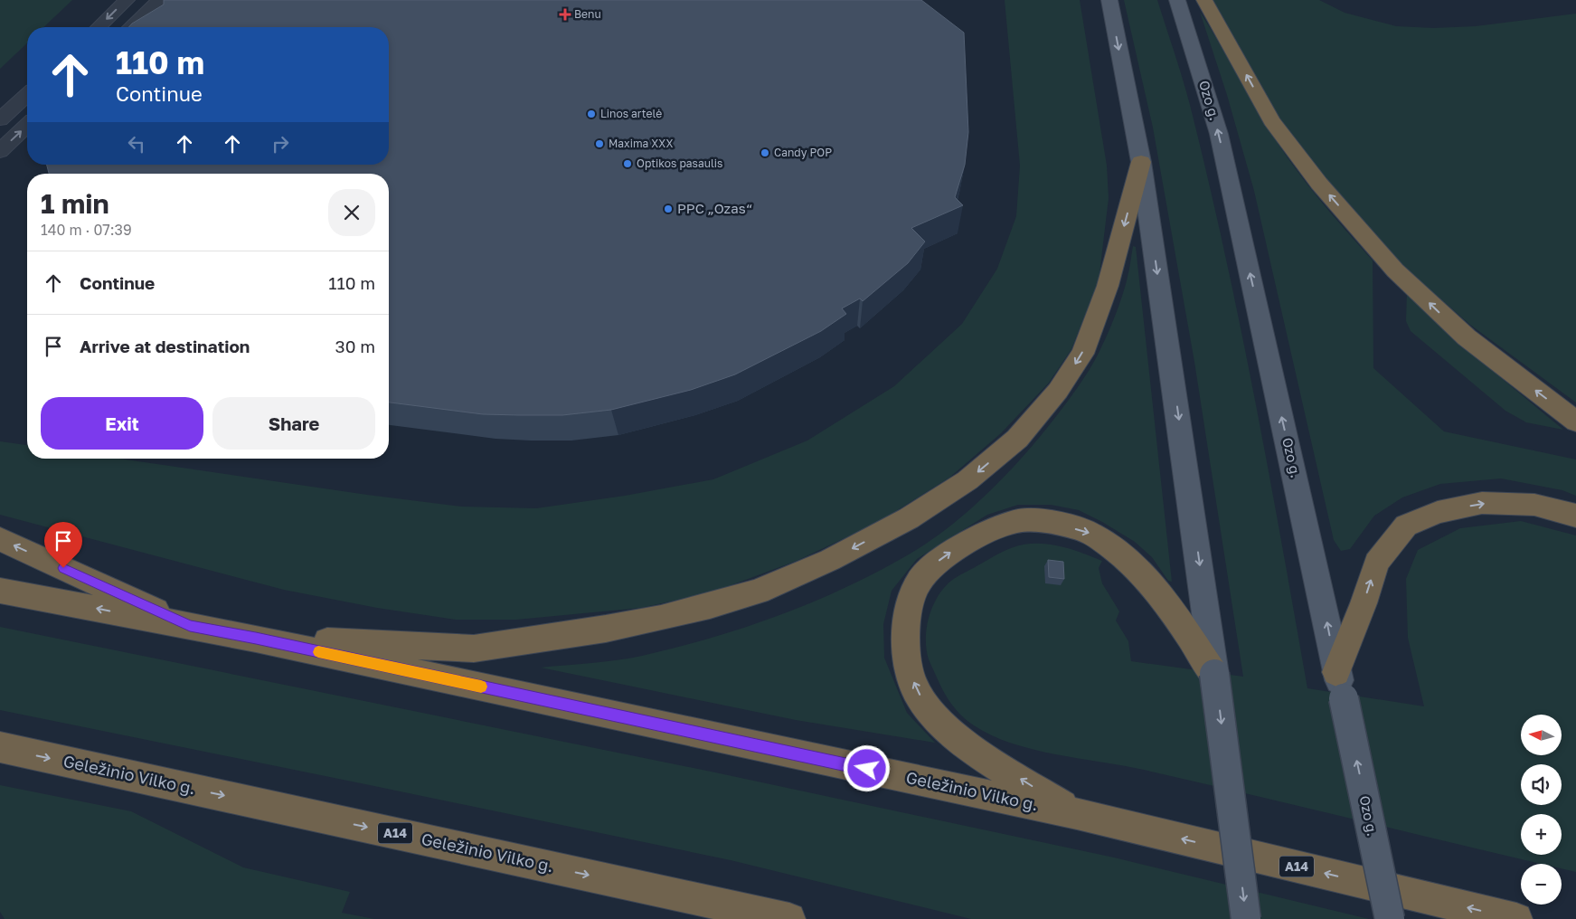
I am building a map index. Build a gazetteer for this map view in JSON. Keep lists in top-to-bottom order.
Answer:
{
  "streets": {
    "highway": ["Geležinio Vilko g.", "A14"],
    "main road": ["Ozo g."]
  },
  "places": {
    "health": ["Benu"],
    "other": [
      "Linos artelė",
      "Maxima XXX",
      "Candy POP",
      "Optikos pasaulis",
      "PPC „Ozas“"
    ]
  },
  "north": "left",
  "page": {
    "turn": ["110 m", "Continue"],
    "heading": ["1 min", "140 m · 07:39"],
    "list": [
      {
        "name": "Continue",
        "value": "110 m"
      },
      {
        "name": "Arrive at destination",
        "value": "30 m"
      }
    ],
    "buttons": ["Exit", "Share"],
    "map_buttons": ["+", "−"]
  }
}
